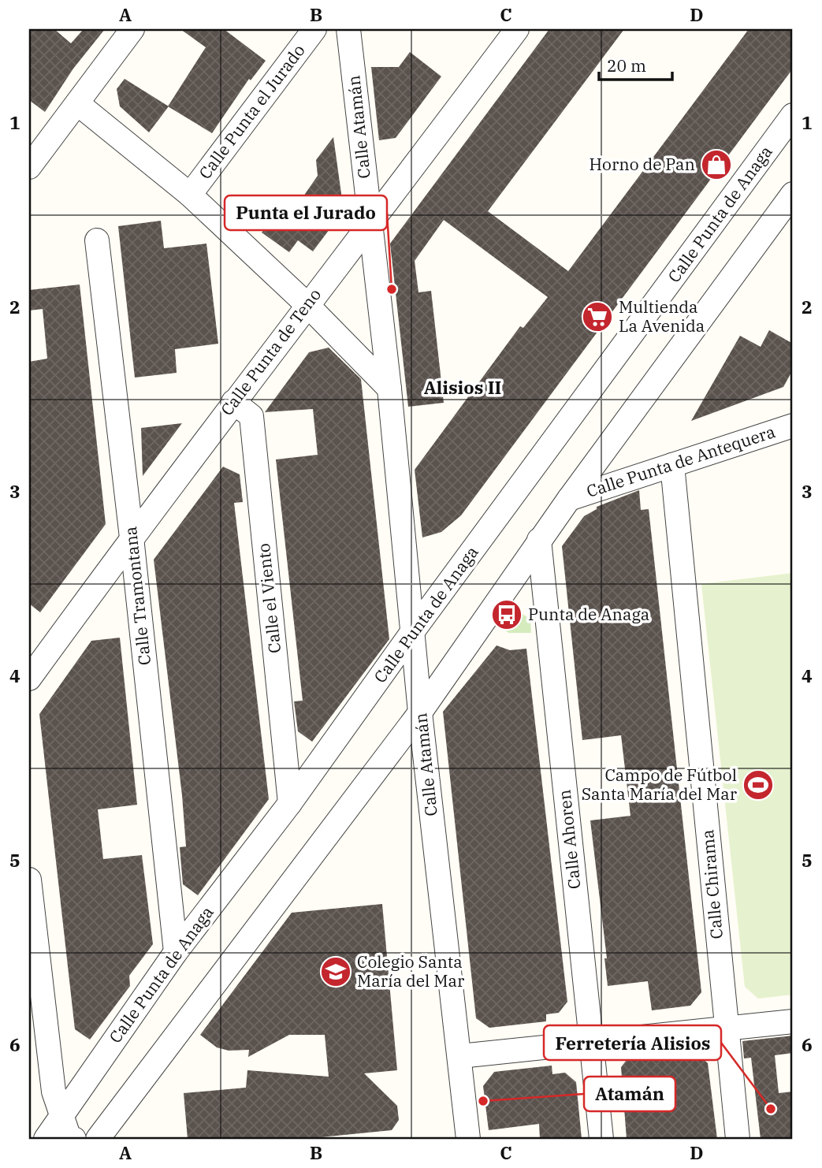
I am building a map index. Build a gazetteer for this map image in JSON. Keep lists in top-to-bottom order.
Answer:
{
  "streets": {
    "street": [
      "Calle Punta el Jurado",
      "Calle Atamán",
      "Calle Punta de Anaga",
      "Calle Punta de Teno",
      "Calle Punta de Antequera",
      "Calle Tramontana",
      "Calle el Viento",
      "Calle Ahoren",
      "Calle Chirama"
    ]
  },
  "crossings": [
    ["Calle Atamán", "Calle Punta de Anaga"],
    ["Calle Atamán", "Calle Punta de Teno"],
    ["Calle Punta de Anaga", "Calle Tramontana"],
    ["Calle Punta de Anaga", "Calle el Viento"],
    ["Calle Punta de Teno", "Calle Tramontana"],
    ["Calle Punta de Teno", "Calle el Viento"],
    ["Calle Punta de Antequera", "Calle Chirama"]
  ],
  "districts": ["Alisios II"],
  "places": {
    "shop": ["Horno de Pan"],
    "other": ["Punta el Jurado", "Atamán", "Ferretería Alisios"],
    "supermarket": ["Multienda La Avenida"],
    "bus stop": ["Punta de Anaga"],
    "sports": ["Campo de Fútbol Santa María del Mar"],
    "school or university": ["Colegio Santa María del Mar"]
  },
  "scale_bar": "20 m",
  "grid": {
    "columns": [
      "A",
      "B",
      "C",
      "D"
    ],
    "rows": [
      "1",
      "2",
      "3",
      "4",
      "5",
      "6"
    ]
  }
}
